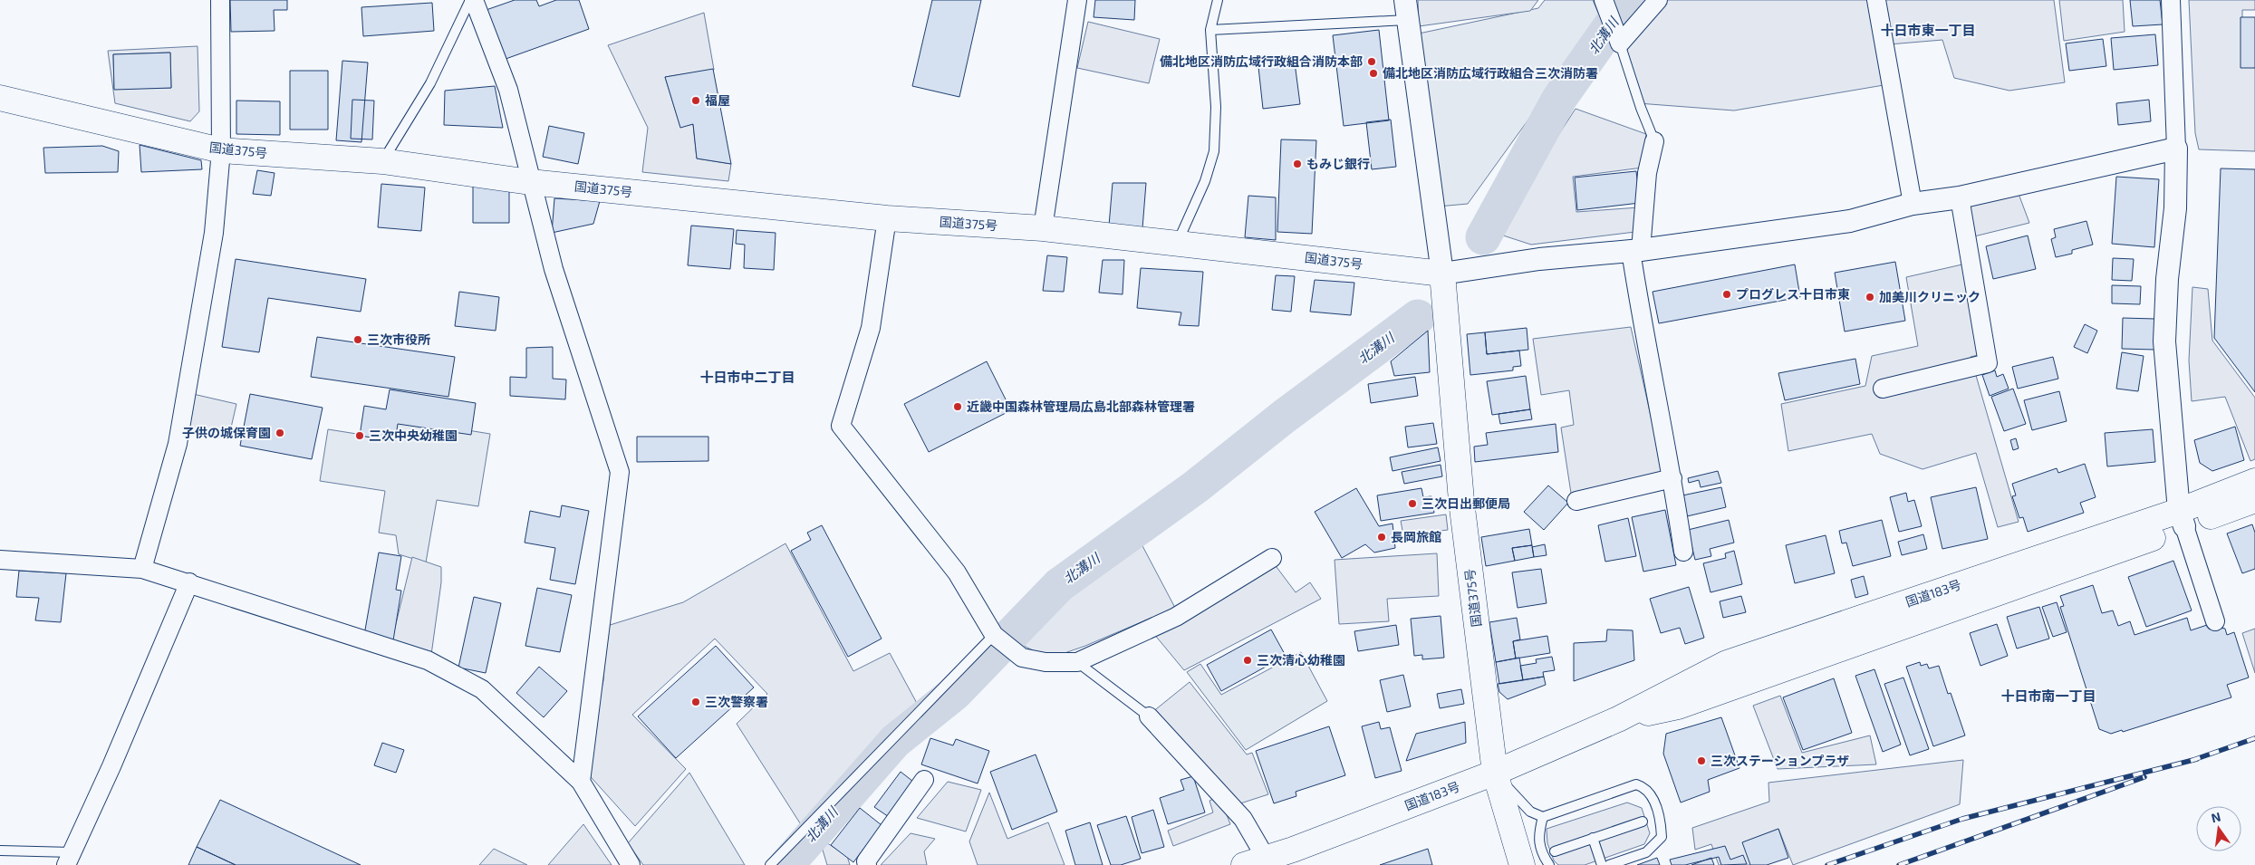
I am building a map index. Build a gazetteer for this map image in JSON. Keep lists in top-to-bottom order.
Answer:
{
  "streets": {
    "main road": ["国道375号", "国道183号"]
  },
  "crossings": [
    ["国道375号", "国道183号"]
  ],
  "districts": ["十日市東一丁目", "十日市中二丁目", "十日市南一丁目"],
  "water": ["北溝川"],
  "places": [
    "備北地区消防広域行政組合消防本部",
    "備北地区消防広域行政組合三次消防署",
    "福屋",
    "もみじ銀行",
    "プログレス十日市東",
    "加美川クリニック",
    "三次市役所",
    "近畿中国森林管理局広島北部森林管理署",
    "子供の城保育園",
    "三次中央幼稚園",
    "三次日出郵便局",
    "長岡旅館",
    "三次清心幼稚園",
    "三次警察署",
    "三次ステーションプラザ"
  ],
  "north": "top"
}
